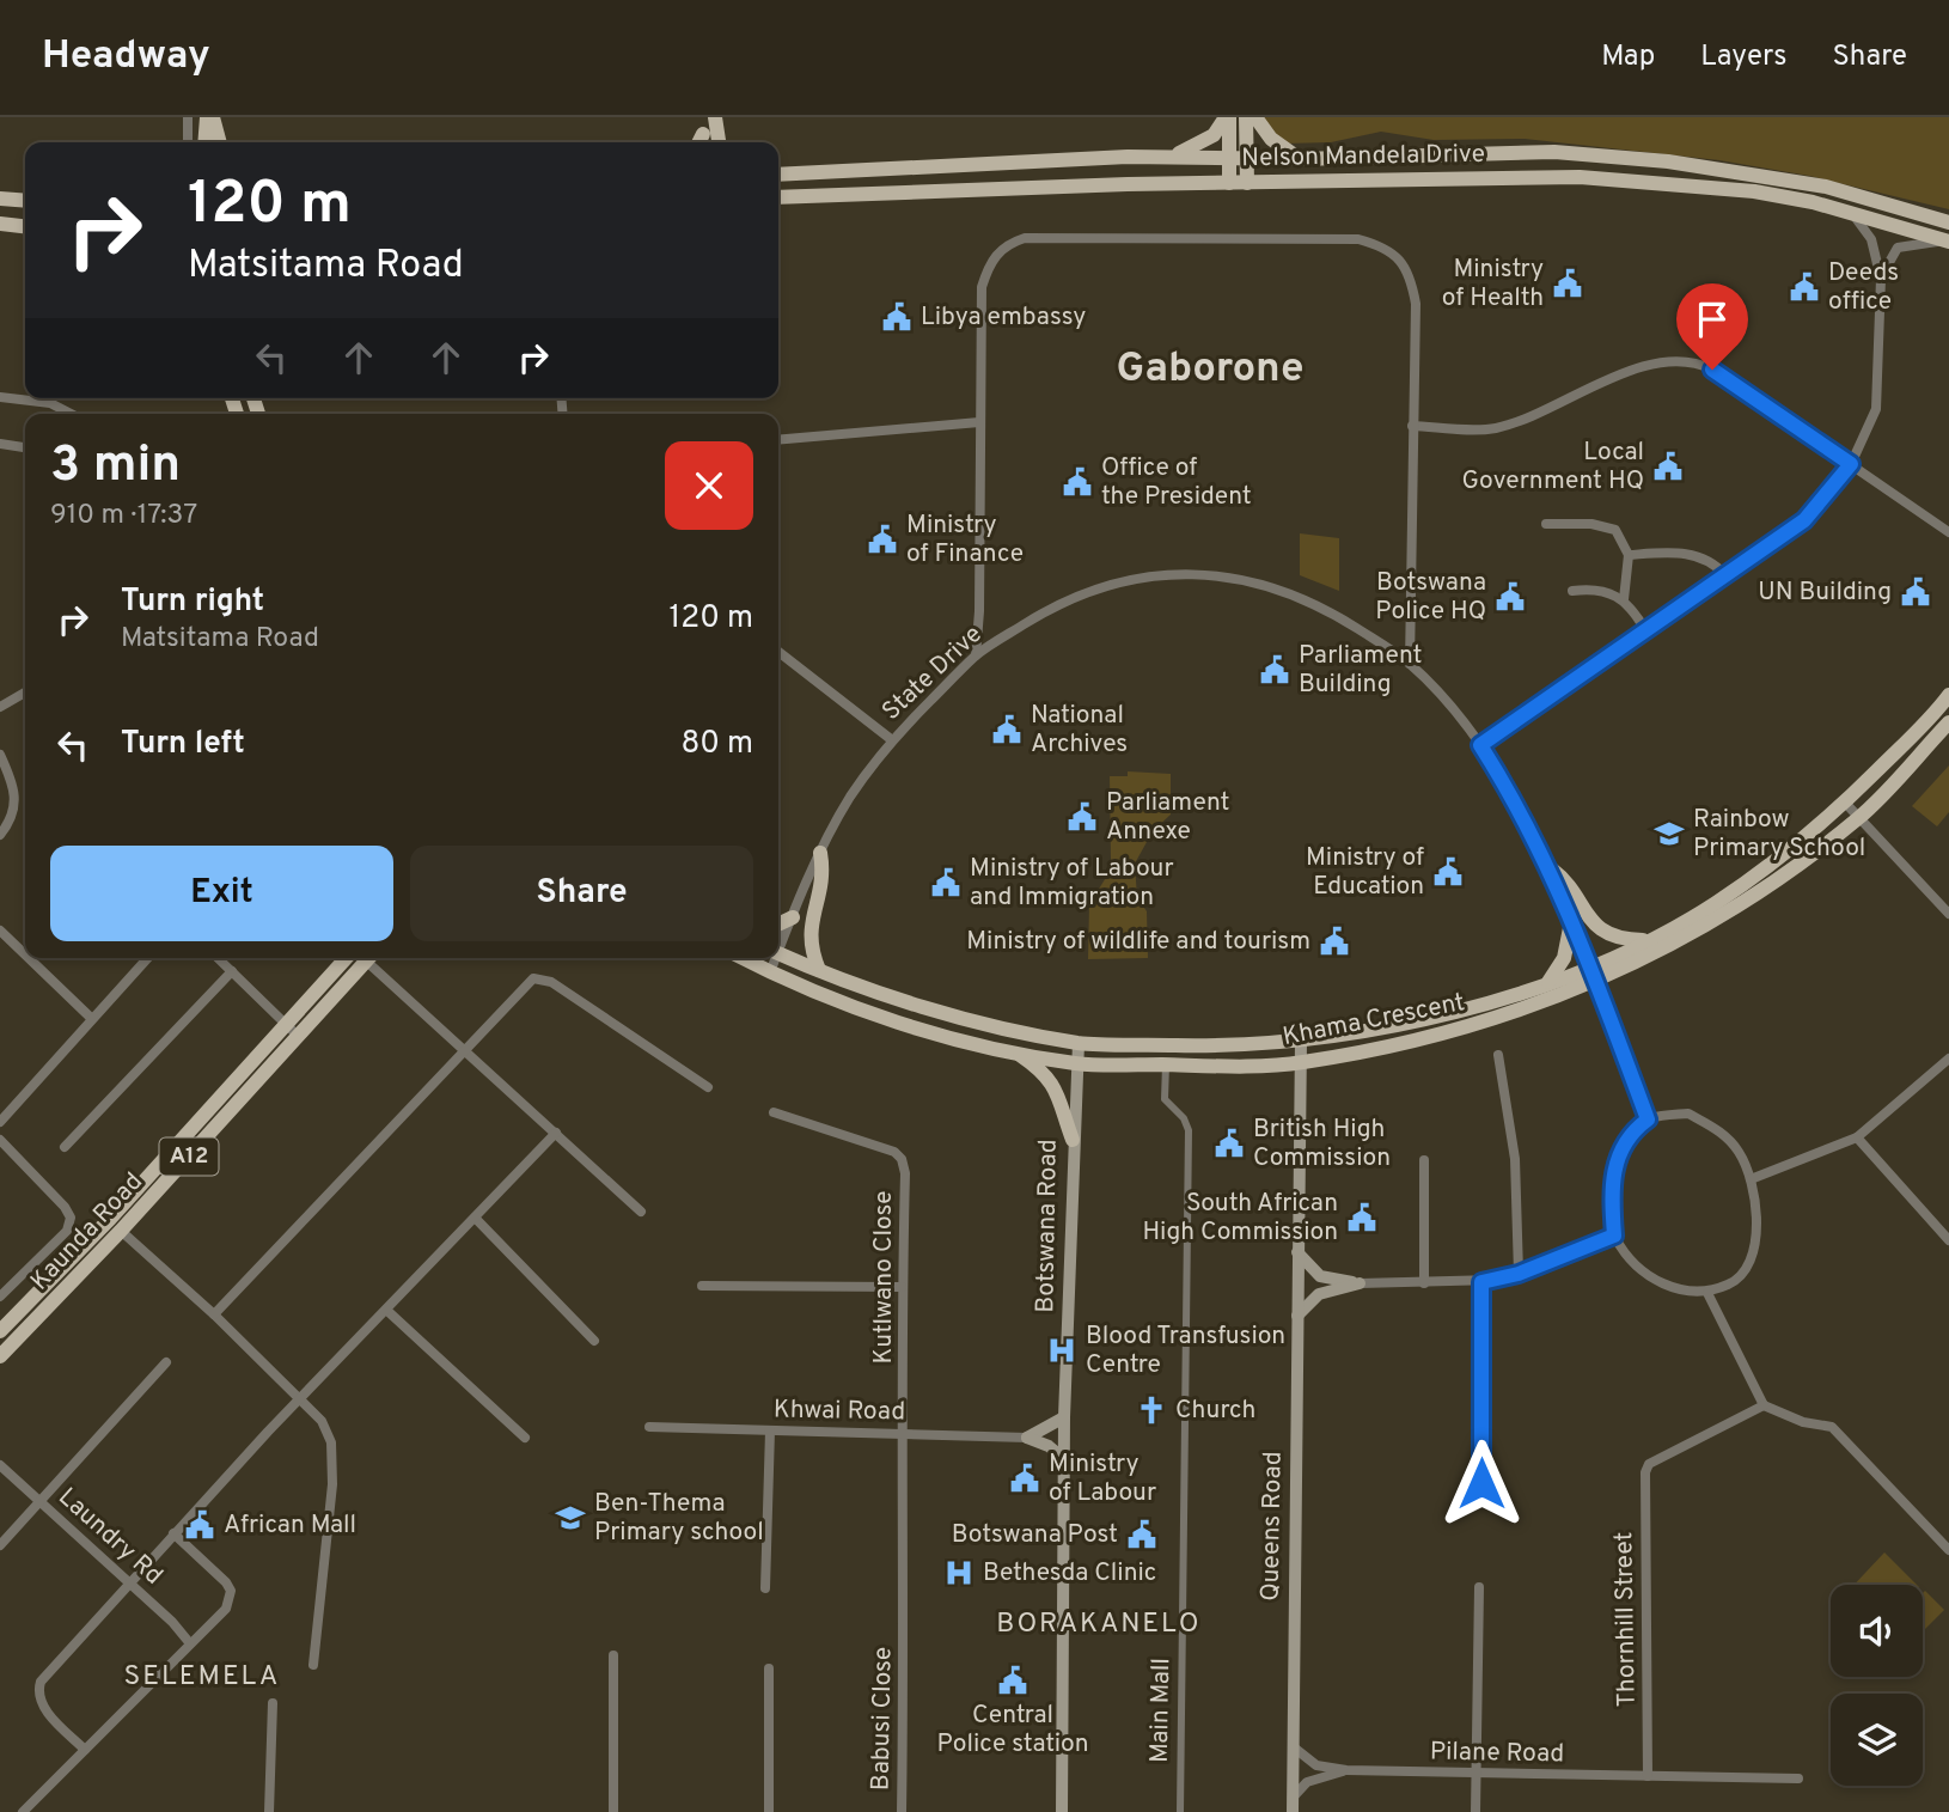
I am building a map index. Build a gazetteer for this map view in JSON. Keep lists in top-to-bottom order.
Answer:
{
  "streets": {
    "main road": [
      "Nelson Mandela Drive",
      "Khama Crescent",
      "A12",
      "Botswana Road",
      "Kaunda Road",
      "Queens Road"
    ],
    "street": [
      "State Drive",
      "Kutlwano Close",
      "Khwai Road",
      "Laundry Rd",
      "Thornhill Street",
      "Main Mall",
      "Babusi Close",
      "Pilane Road"
    ]
  },
  "crossings": [
    ["State Drive", "Khama Crescent"],
    ["Khama Crescent", "Botswana Road"],
    ["Khama Crescent", "Queens Road"],
    ["Khama Crescent", "Main Mall"],
    ["Kutlwano Close", "Khwai Road"],
    ["Kutlwano Close", "Babusi Close"],
    ["Thornhill Street", "Pilane Road"]
  ],
  "districts": ["Gaborone", "BORAKANELO", "SELEMELA"],
  "places": {
    "public building": [
      "Ministry of Health",
      "Deeds office",
      "Libya embassy",
      "Local Government HQ",
      "Office of the President",
      "Ministry of Finance",
      "UN Building",
      "Botswana Police HQ",
      "Parliament Building",
      "National Archives",
      "Parliament Annexe",
      "Ministry of Education",
      "Ministry of Labour and Immigration",
      "Ministry of wildlife and tourism",
      "British High Commission",
      "South African High Commission",
      "Ministry of Labour",
      "African Mall",
      "Botswana Post",
      "Central Police station"
    ],
    "school or university": ["Rainbow Primary School", "Ben-Thema Primary school"],
    "hospital": ["Blood Transfusion Centre", "Bethesda Clinic"],
    "church": ["Church"]
  },
  "page": {
    "header": "Headway",
    "nav": ["Map", "Layers", "Share"],
    "turn": ["120 m", "Matsitama Road"],
    "heading": ["3 min", "910 m · 17:37"],
    "list": [
      {
        "name": "Turn right",
        "note": "Matsitama Road",
        "value": "120 m"
      },
      {
        "name": "Turn left",
        "value": "80 m"
      }
    ],
    "buttons": ["Exit", "Share"]
  }
}
